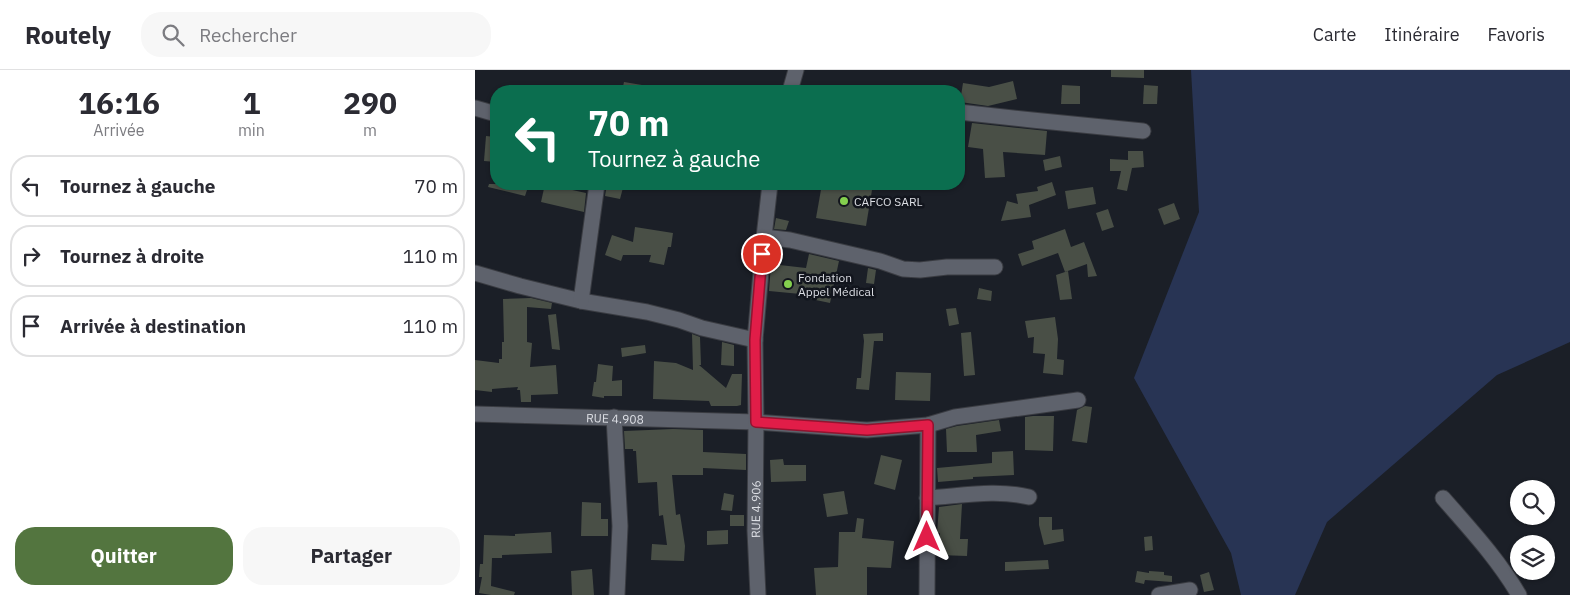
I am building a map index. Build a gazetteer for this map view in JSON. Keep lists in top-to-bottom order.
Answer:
{
  "streets": {
    "street": ["RUE 4.908", "RUE 4.906"]
  },
  "crossings": [
    ["RUE 4.908", "RUE 4.906"]
  ],
  "places": ["CAFCO SARL", "Fondation Appel Médical"],
  "page": {
    "header": "Routely",
    "search": "Rechercher",
    "nav": ["Carte", "Itinéraire", "Favoris"],
    "eta": [
      "16:16",
      "Arrivée",
      "1",
      "min",
      "290",
      "m"
    ],
    "turn": ["70 m", "Tournez à gauche"],
    "list": [
      {
        "name": "Tournez à gauche",
        "value": "70 m"
      },
      {
        "name": "Tournez à droite",
        "value": "110 m"
      },
      {
        "name": "Arrivée à destination",
        "value": "110 m"
      }
    ],
    "buttons": ["Quitter", "Partager"]
  }
}
